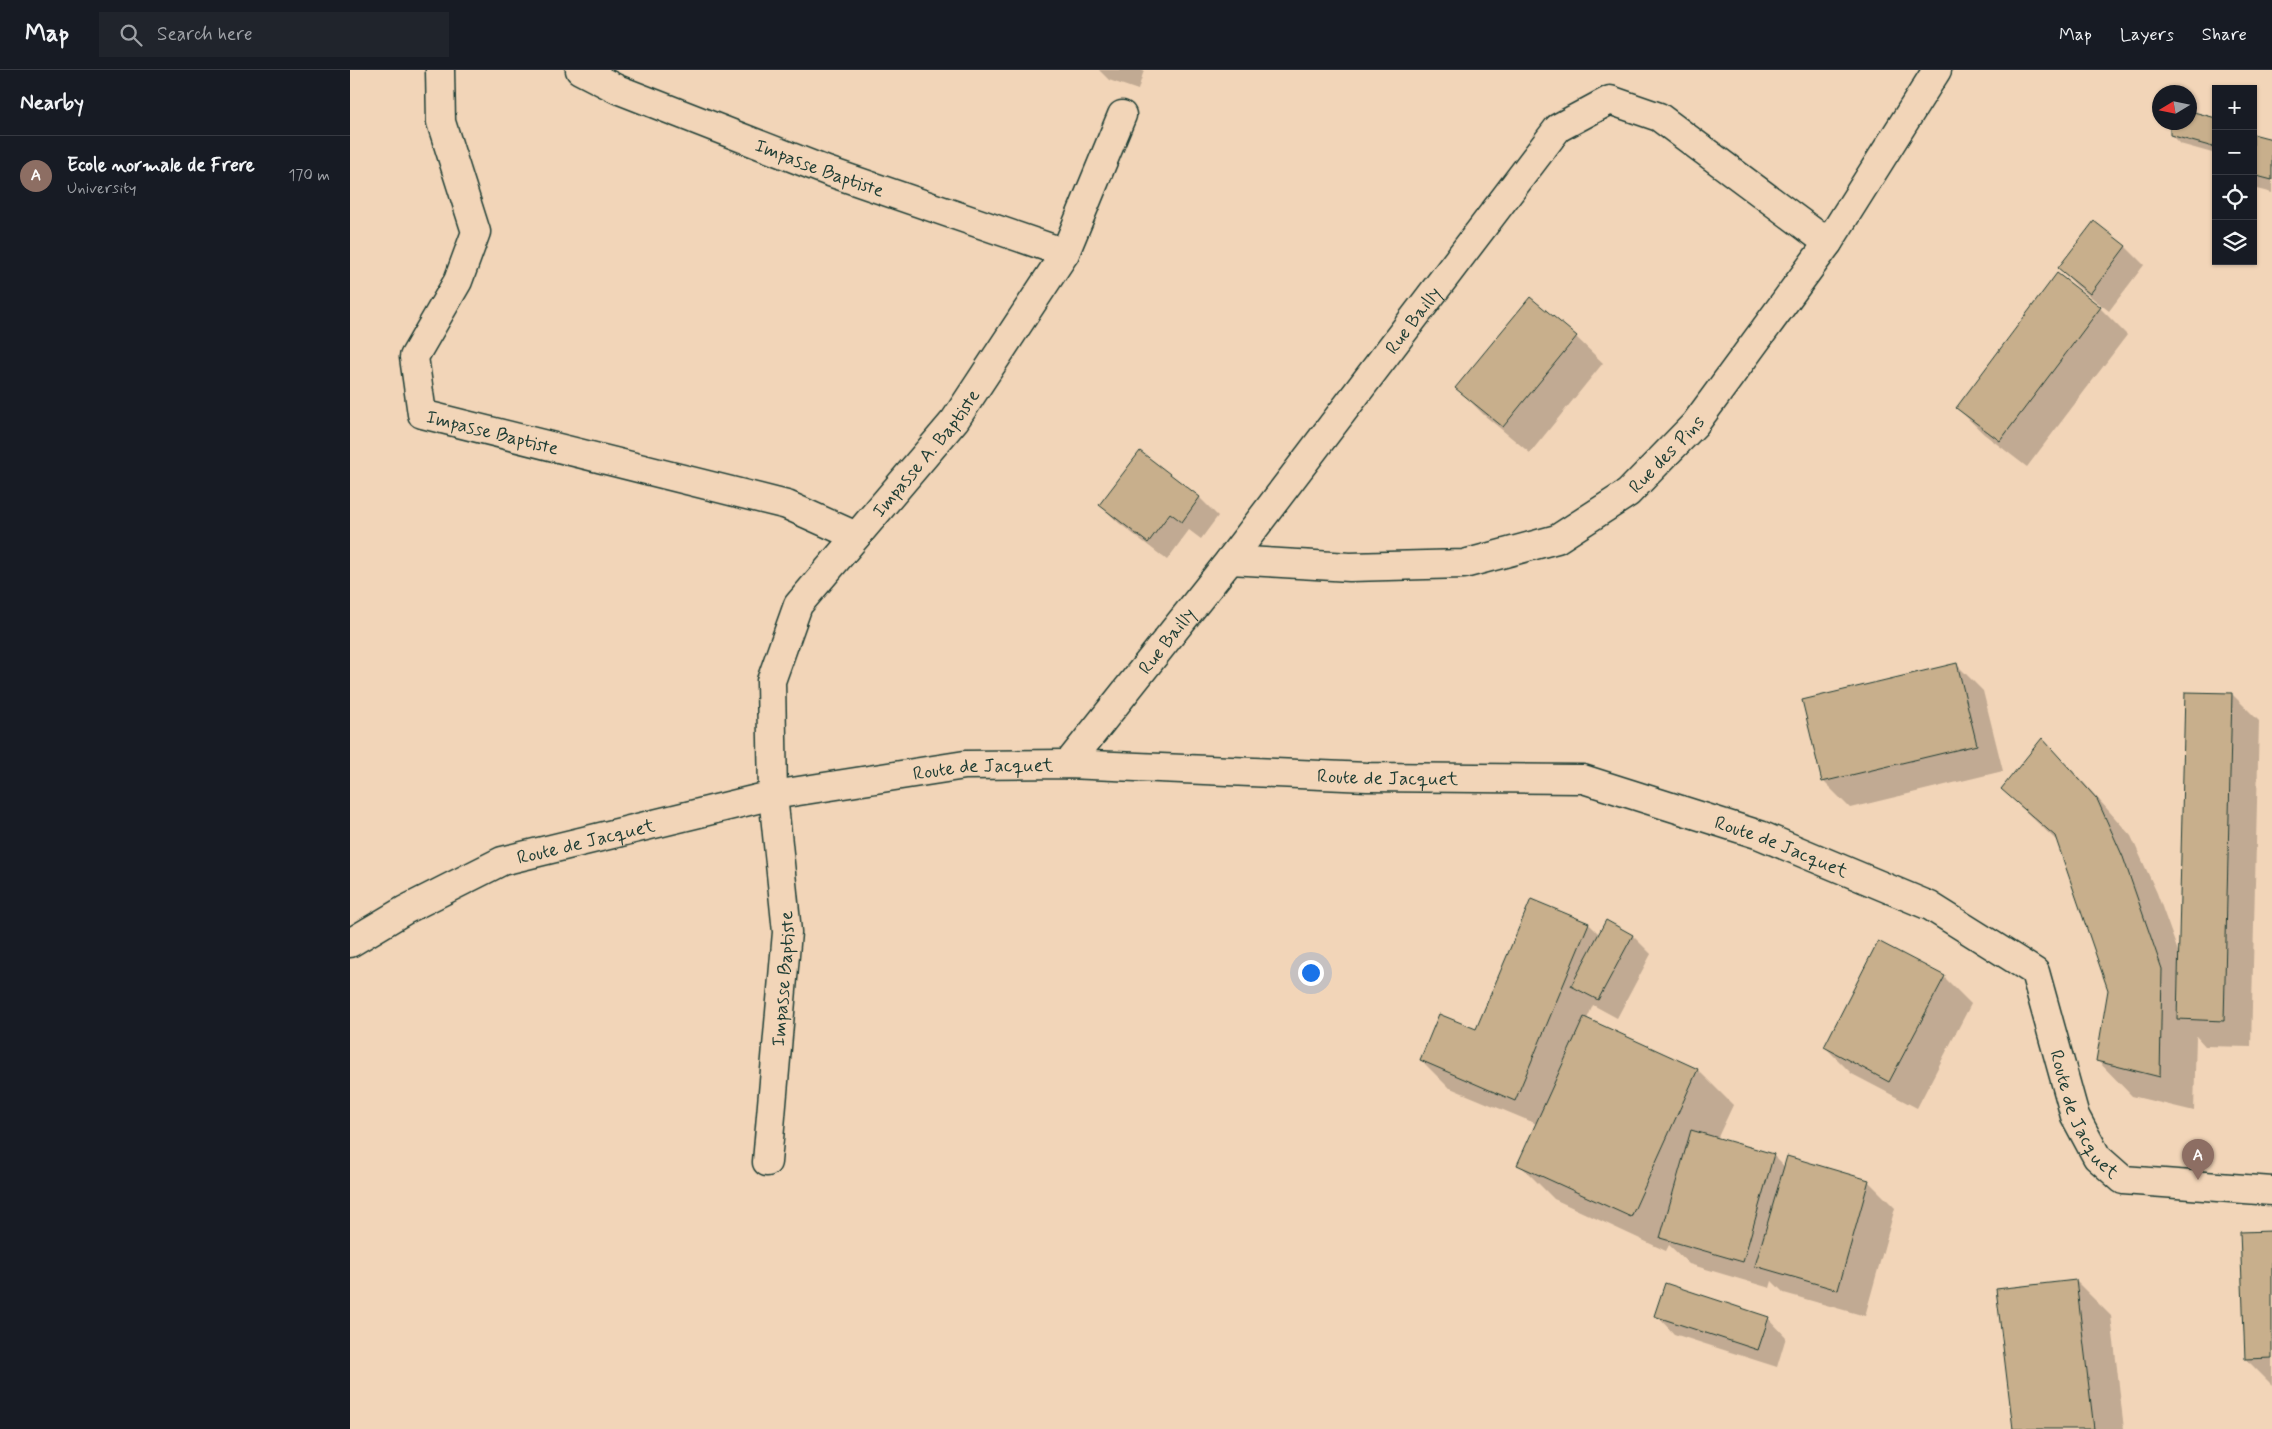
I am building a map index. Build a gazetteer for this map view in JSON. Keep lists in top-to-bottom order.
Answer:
{
  "streets": {
    "street": [
      "Impasse Baptiste",
      "Rue Bailly",
      "Impasse A. Baptiste",
      "Rue des Pins",
      "Route de Jacquet"
    ]
  },
  "crossings": [
    ["Impasse Baptiste", "Impasse A. Baptiste"],
    ["Impasse Baptiste", "Route de Jacquet"],
    ["Rue Bailly", "Rue des Pins"],
    ["Rue Bailly", "Route de Jacquet"],
    ["Impasse A. Baptiste", "Route de Jacquet"]
  ],
  "north": "left",
  "page": {
    "header": "Map",
    "search": "Search here",
    "nav": ["Map", "Layers", "Share"],
    "heading": "Nearby",
    "map_buttons": ["+", "−"],
    "list": [
      {
        "mark": "A",
        "name": "Ecole normale de Frere",
        "note": "University",
        "value": "170 m"
      }
    ],
    "pins": "A"
  }
}
